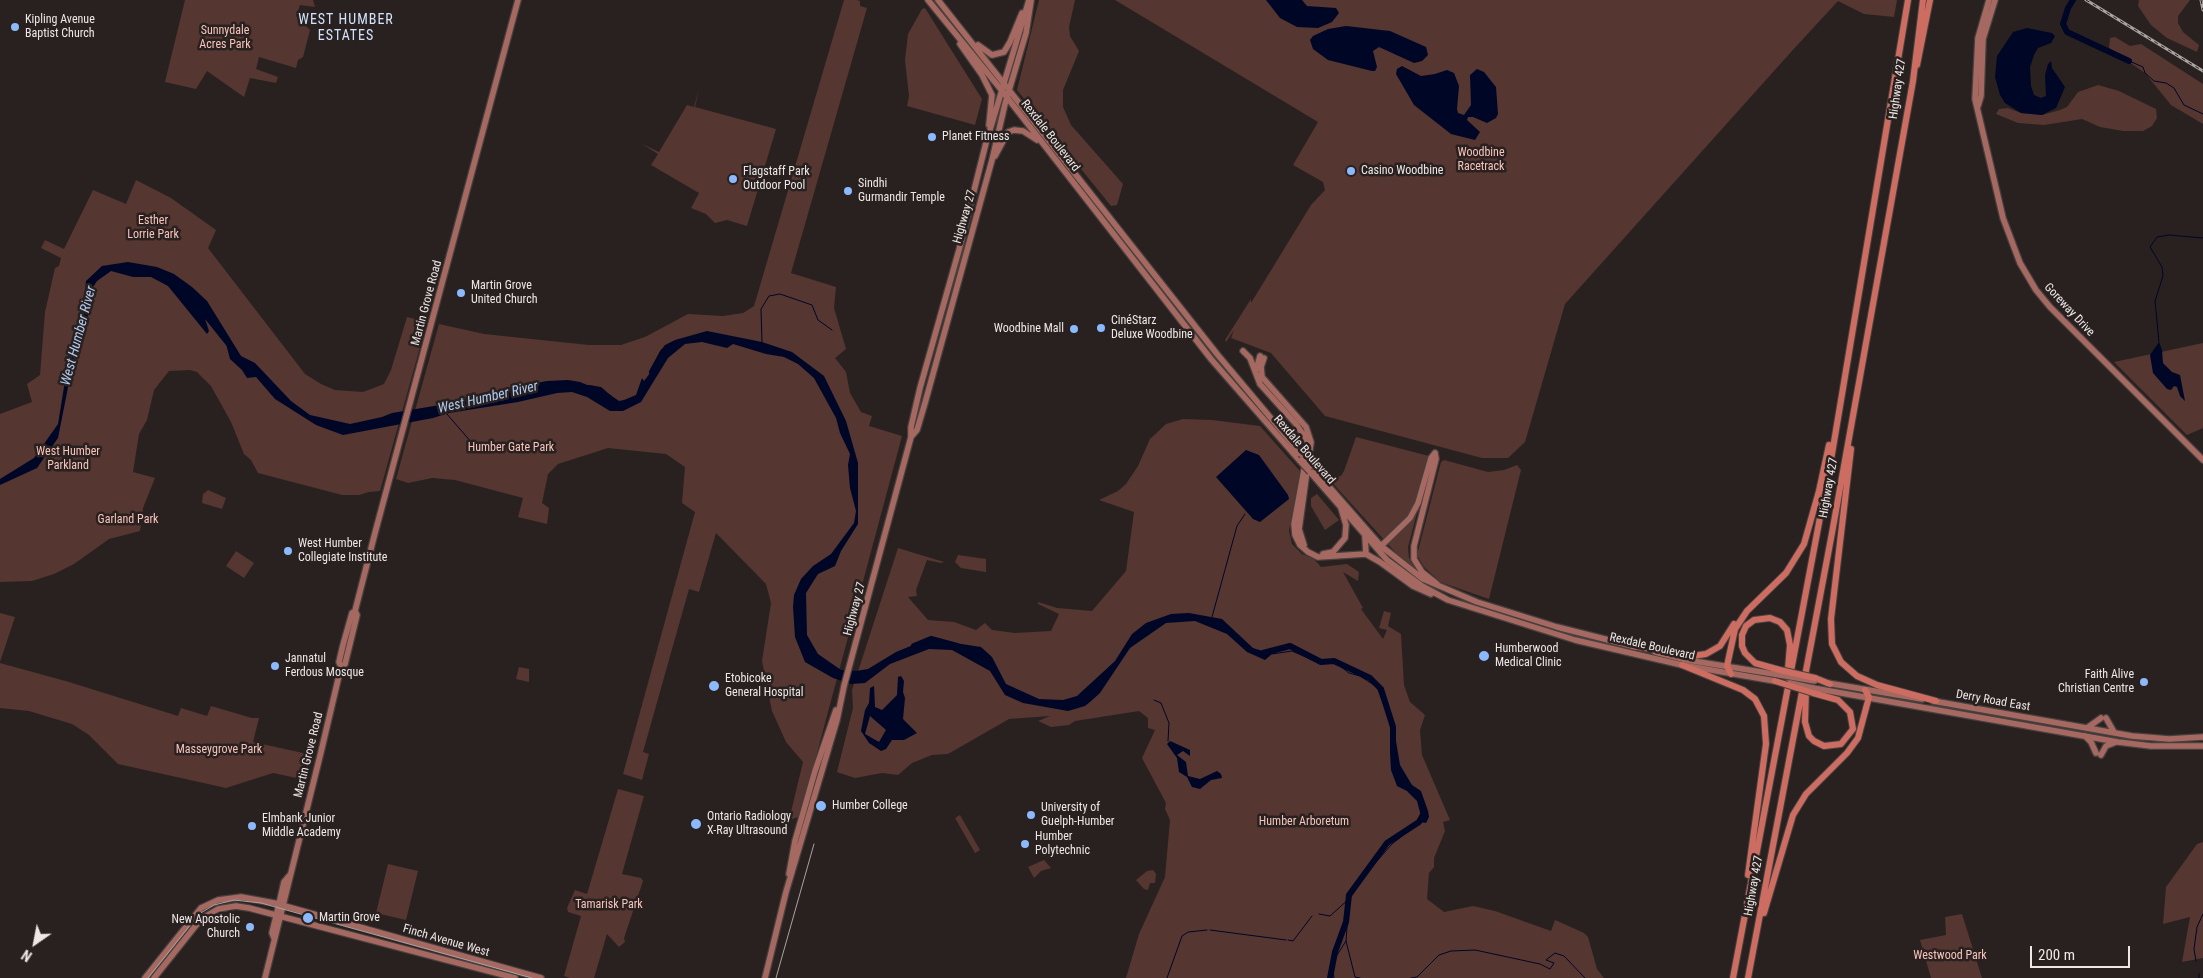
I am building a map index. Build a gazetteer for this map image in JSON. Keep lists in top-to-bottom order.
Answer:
{
  "streets": {
    "highway": ["Highway 427"],
    "main road": [
      "Rexdale Boulevard",
      "Highway 27",
      "Martin Grove Road",
      "Goreway Drive",
      "Derry Road East",
      "Finch Avenue West"
    ]
  },
  "crossings": [
    ["Rexdale Boulevard", "Highway 27"],
    ["Martin Grove Road", "Finch Avenue West"]
  ],
  "districts": ["WEST HUMBER ESTATES"],
  "water": ["West Humber River"],
  "parks": [
    "Sunnydale Acres Park",
    "Woodbine Racetrack",
    "Esther Lorrie Park",
    "Humber Gate Park",
    "West Humber Parkland",
    "Garland Park",
    "Masseygrove Park",
    "Humber Arboretum",
    "Tamarisk Park",
    "Westwood Park"
  ],
  "places": [
    "Kipling Avenue Baptist Church",
    "Planet Fitness",
    "Casino Woodbine",
    "Flagstaff Park Outdoor Pool",
    "Sindhi Gurmandir Temple",
    "Martin Grove United Church",
    "CinéStarz Deluxe Woodbine",
    "Woodbine Mall",
    "West Humber Collegiate Institute",
    "Humberwood Medical Clinic",
    "Jannatul Ferdous Mosque",
    "Faith Alive Christian Centre",
    "Etobicoke General Hospital",
    "Humber College",
    "University of Guelph-Humber",
    "Ontario Radiology X-Ray Ultrasound",
    "Elmbank Junior Middle Academy",
    "Humber Polytechnic",
    "Martin Grove",
    "New Apostolic Church"
  ],
  "scale_bar": "200 m",
  "north": "bottom left"
}
